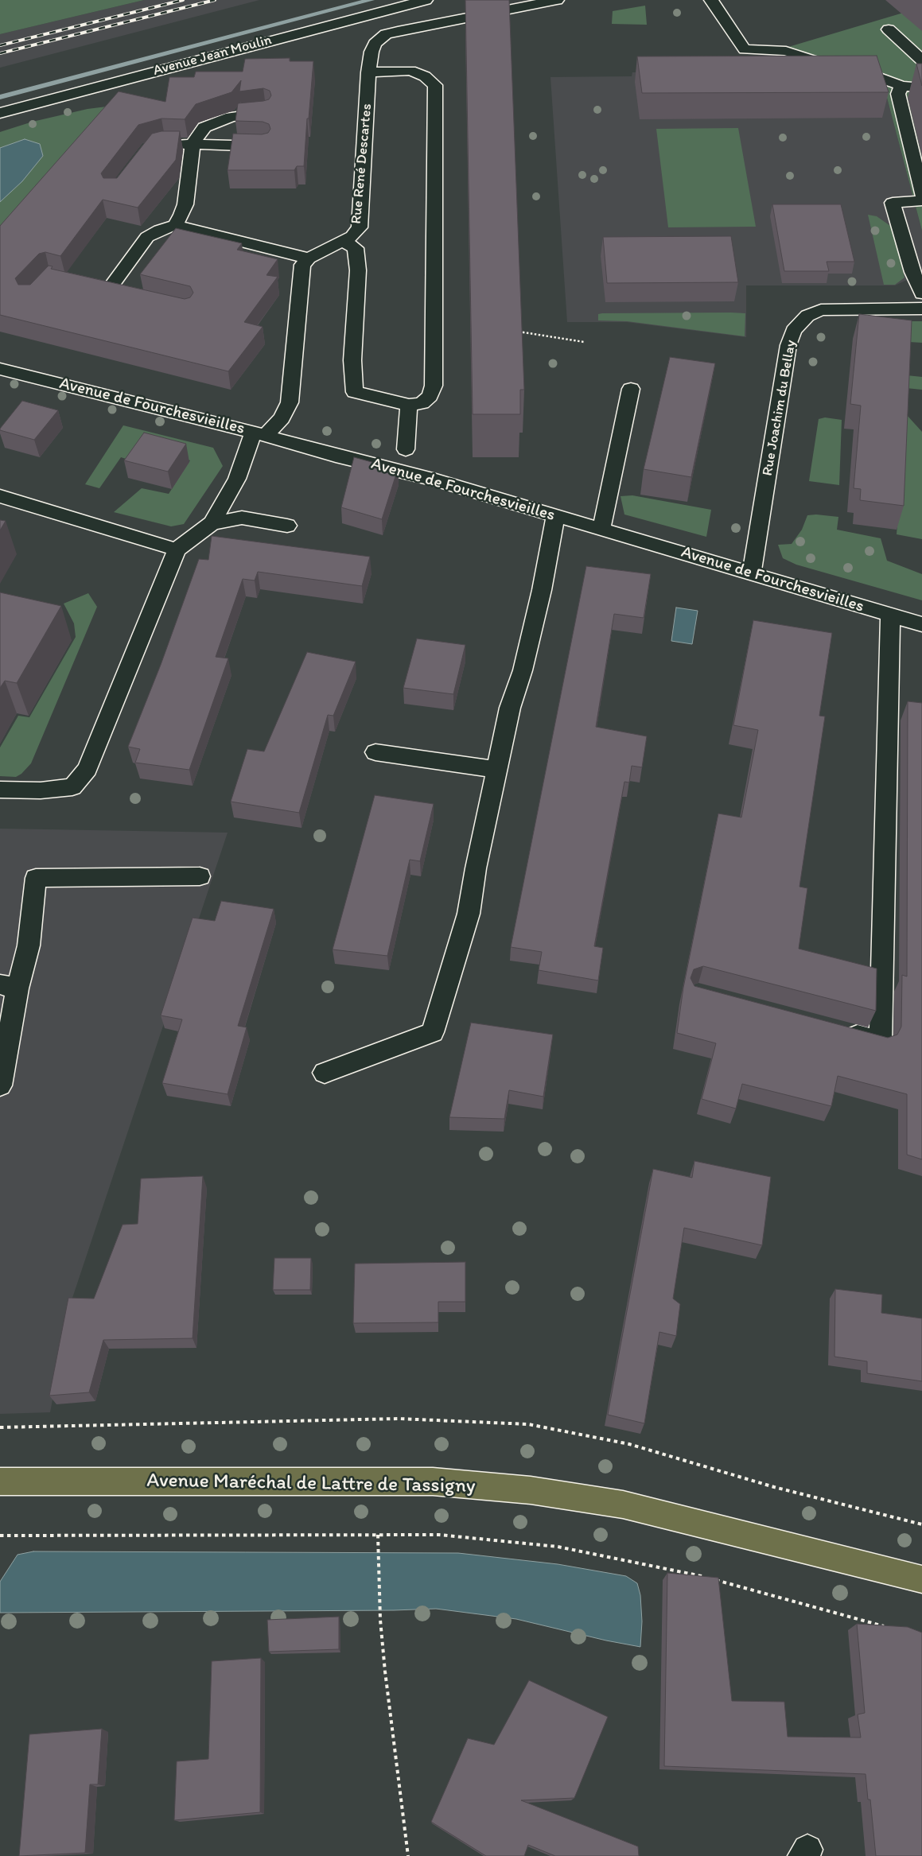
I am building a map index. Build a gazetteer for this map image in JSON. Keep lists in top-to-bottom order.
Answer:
{
  "streets": {
    "main road": ["Avenue Maréchal de Lattre de Tassigny"],
    "street": [
      "Avenue Jean Moulin",
      "Rue René Descartes",
      "Avenue de Fourchesvieilles",
      "Rue Joachim du Bellay"
    ]
  },
  "crossings": [
    ["Avenue de Fourchesvieilles", "Rue Joachim du Bellay"]
  ]
}
